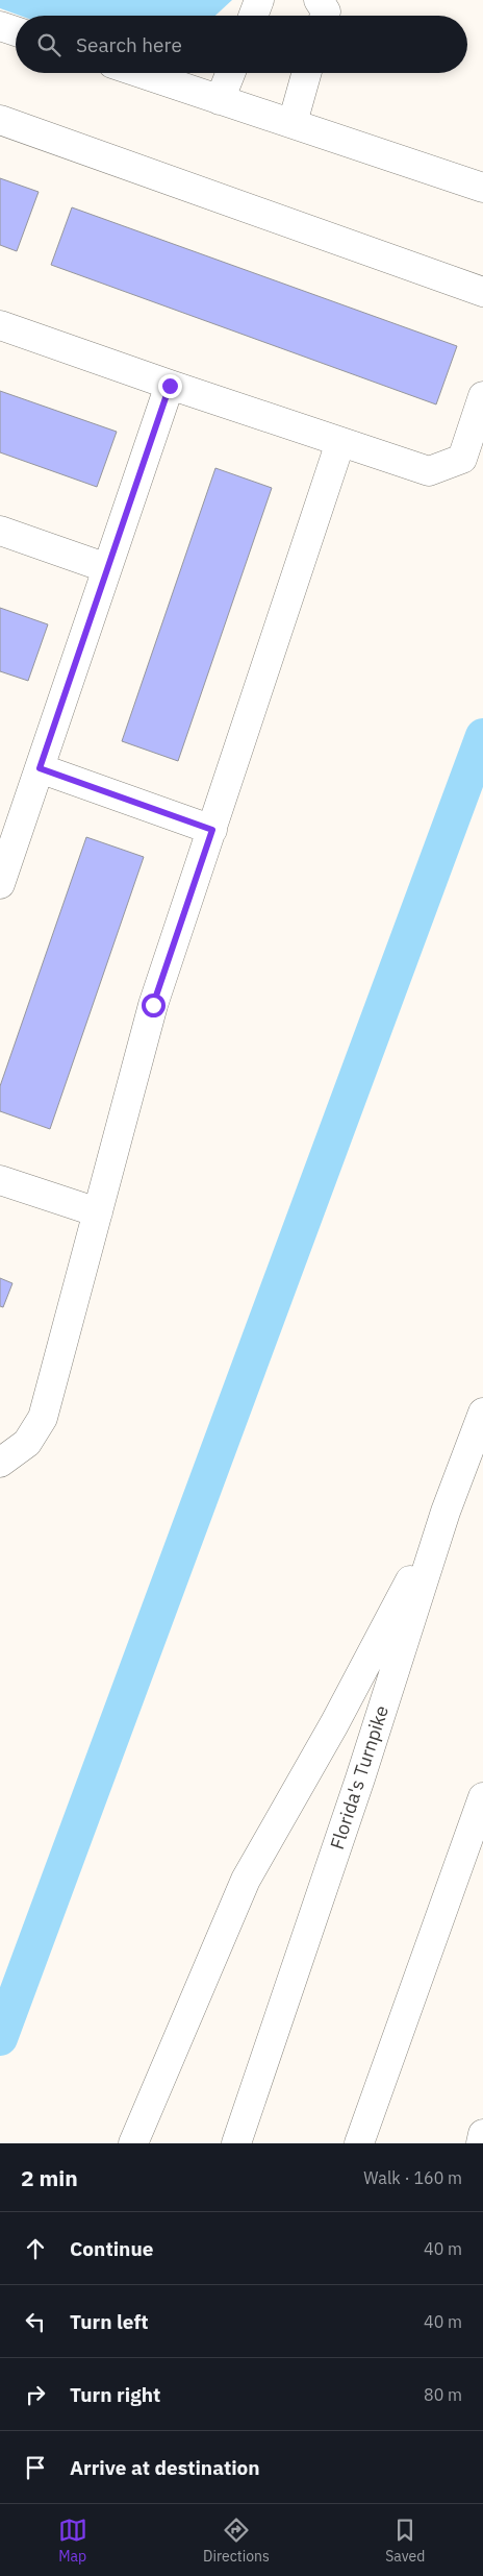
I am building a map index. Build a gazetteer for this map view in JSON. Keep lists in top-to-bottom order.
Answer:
{
  "streets": {
    "main road": ["Florida's Turnpike"]
  },
  "page": {
    "search": "Search here",
    "heading": ["2 min", "Walk · 160 m"],
    "list": [
      ["Continue", "40 m"],
      ["Turn left", "40 m"],
      ["Turn right", "80 m"],
      "Arrive at destination"
    ],
    "nav": ["Map", "Directions", "Saved"]
  }
}
